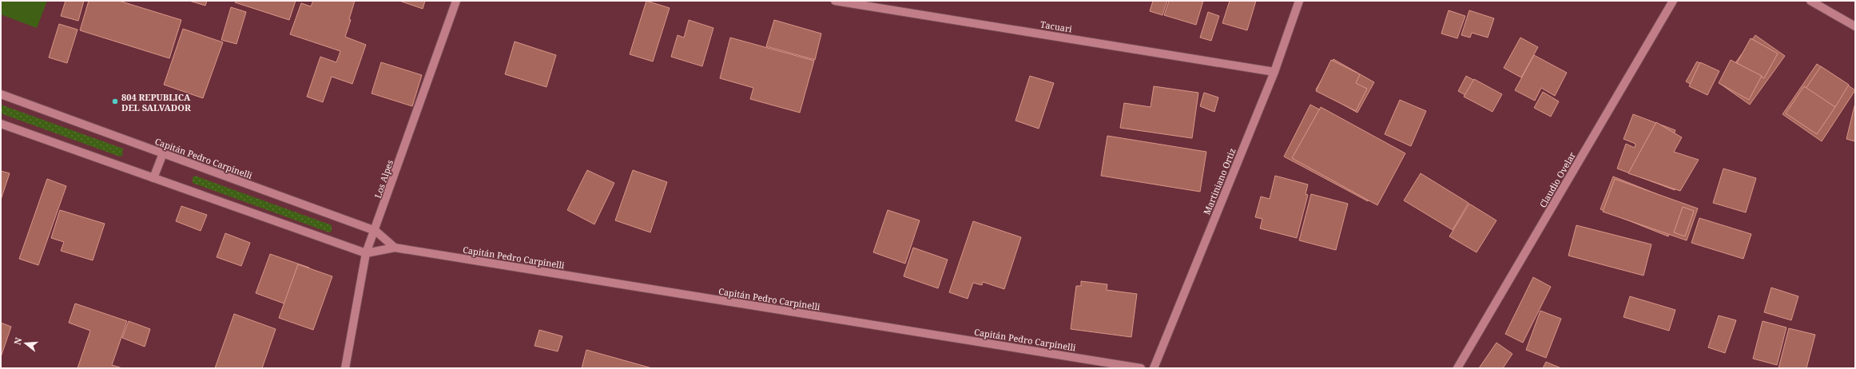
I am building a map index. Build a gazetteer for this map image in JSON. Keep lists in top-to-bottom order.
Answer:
{
  "streets": {
    "street": [
      "Tacuari",
      "Capitán Pedro Carpinelli",
      "Los Alpes",
      "Claudio Ovelar",
      "Martiniano Ortiz"
    ]
  },
  "crossings": [
    ["Tacuari", "Martiniano Ortiz"],
    ["Capitán Pedro Carpinelli", "Los Alpes"]
  ],
  "places": ["804 REPUBLICA DEL SALVADOR"],
  "north": "left"
}
